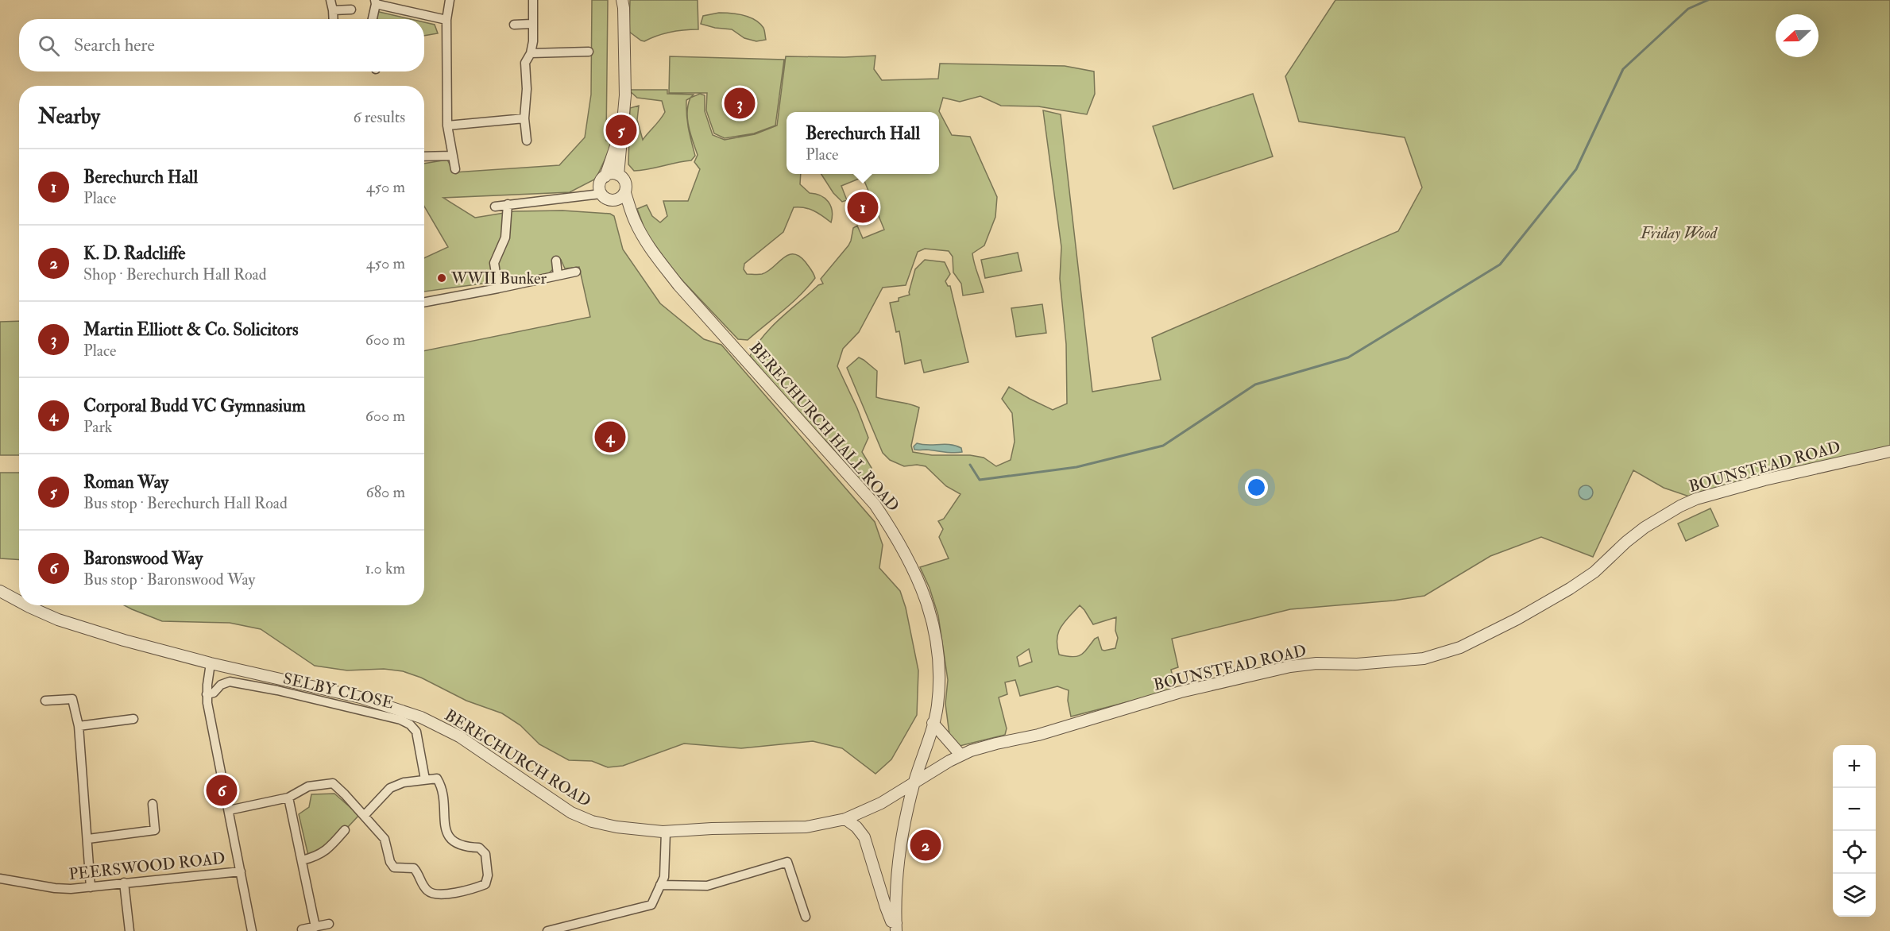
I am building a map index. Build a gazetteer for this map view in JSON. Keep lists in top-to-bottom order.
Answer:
{
  "streets": {
    "street": [
      "BERECHURCH HALL ROAD",
      "BOUNSTEAD ROAD",
      "SELBY CLOSE",
      "BERECHURCH ROAD",
      "PEERSWOOD ROAD"
    ]
  },
  "crossings": [
    ["BERECHURCH HALL ROAD", "BOUNSTEAD ROAD"],
    ["BERECHURCH HALL ROAD", "BERECHURCH ROAD"],
    ["BOUNSTEAD ROAD", "BERECHURCH ROAD"]
  ],
  "parks": ["Friday Wood"],
  "places": ["WWII Bunker"],
  "north": "left",
  "page": {
    "search": "Search here",
    "pins": [
      "3",
      "5",
      "1",
      "4",
      "6",
      "2"
    ],
    "heading": ["Nearby", "6 results"],
    "popup": ["Berechurch Hall", "Place"],
    "list": [
      {
        "mark": "1",
        "name": "Berechurch Hall",
        "note": "Place",
        "value": "450 m"
      },
      {
        "mark": "2",
        "name": "K. D. Radcliffe",
        "note": "Shop · Berechurch Hall Road",
        "value": "450 m"
      },
      {
        "mark": "3",
        "name": "Martin Elliott & Co. Solicitors",
        "note": "Place",
        "value": "600 m"
      },
      {
        "mark": "4",
        "name": "Corporal Budd VC Gymnasium",
        "note": "Park",
        "value": "600 m"
      },
      {
        "mark": "5",
        "name": "Roman Way",
        "note": "Bus stop · Berechurch Hall Road",
        "value": "680 m"
      },
      {
        "mark": "6",
        "name": "Baronswood Way",
        "note": "Bus stop · Baronswood Way",
        "value": "1.0 km"
      }
    ],
    "map_buttons": ["+", "−"]
  }
}
